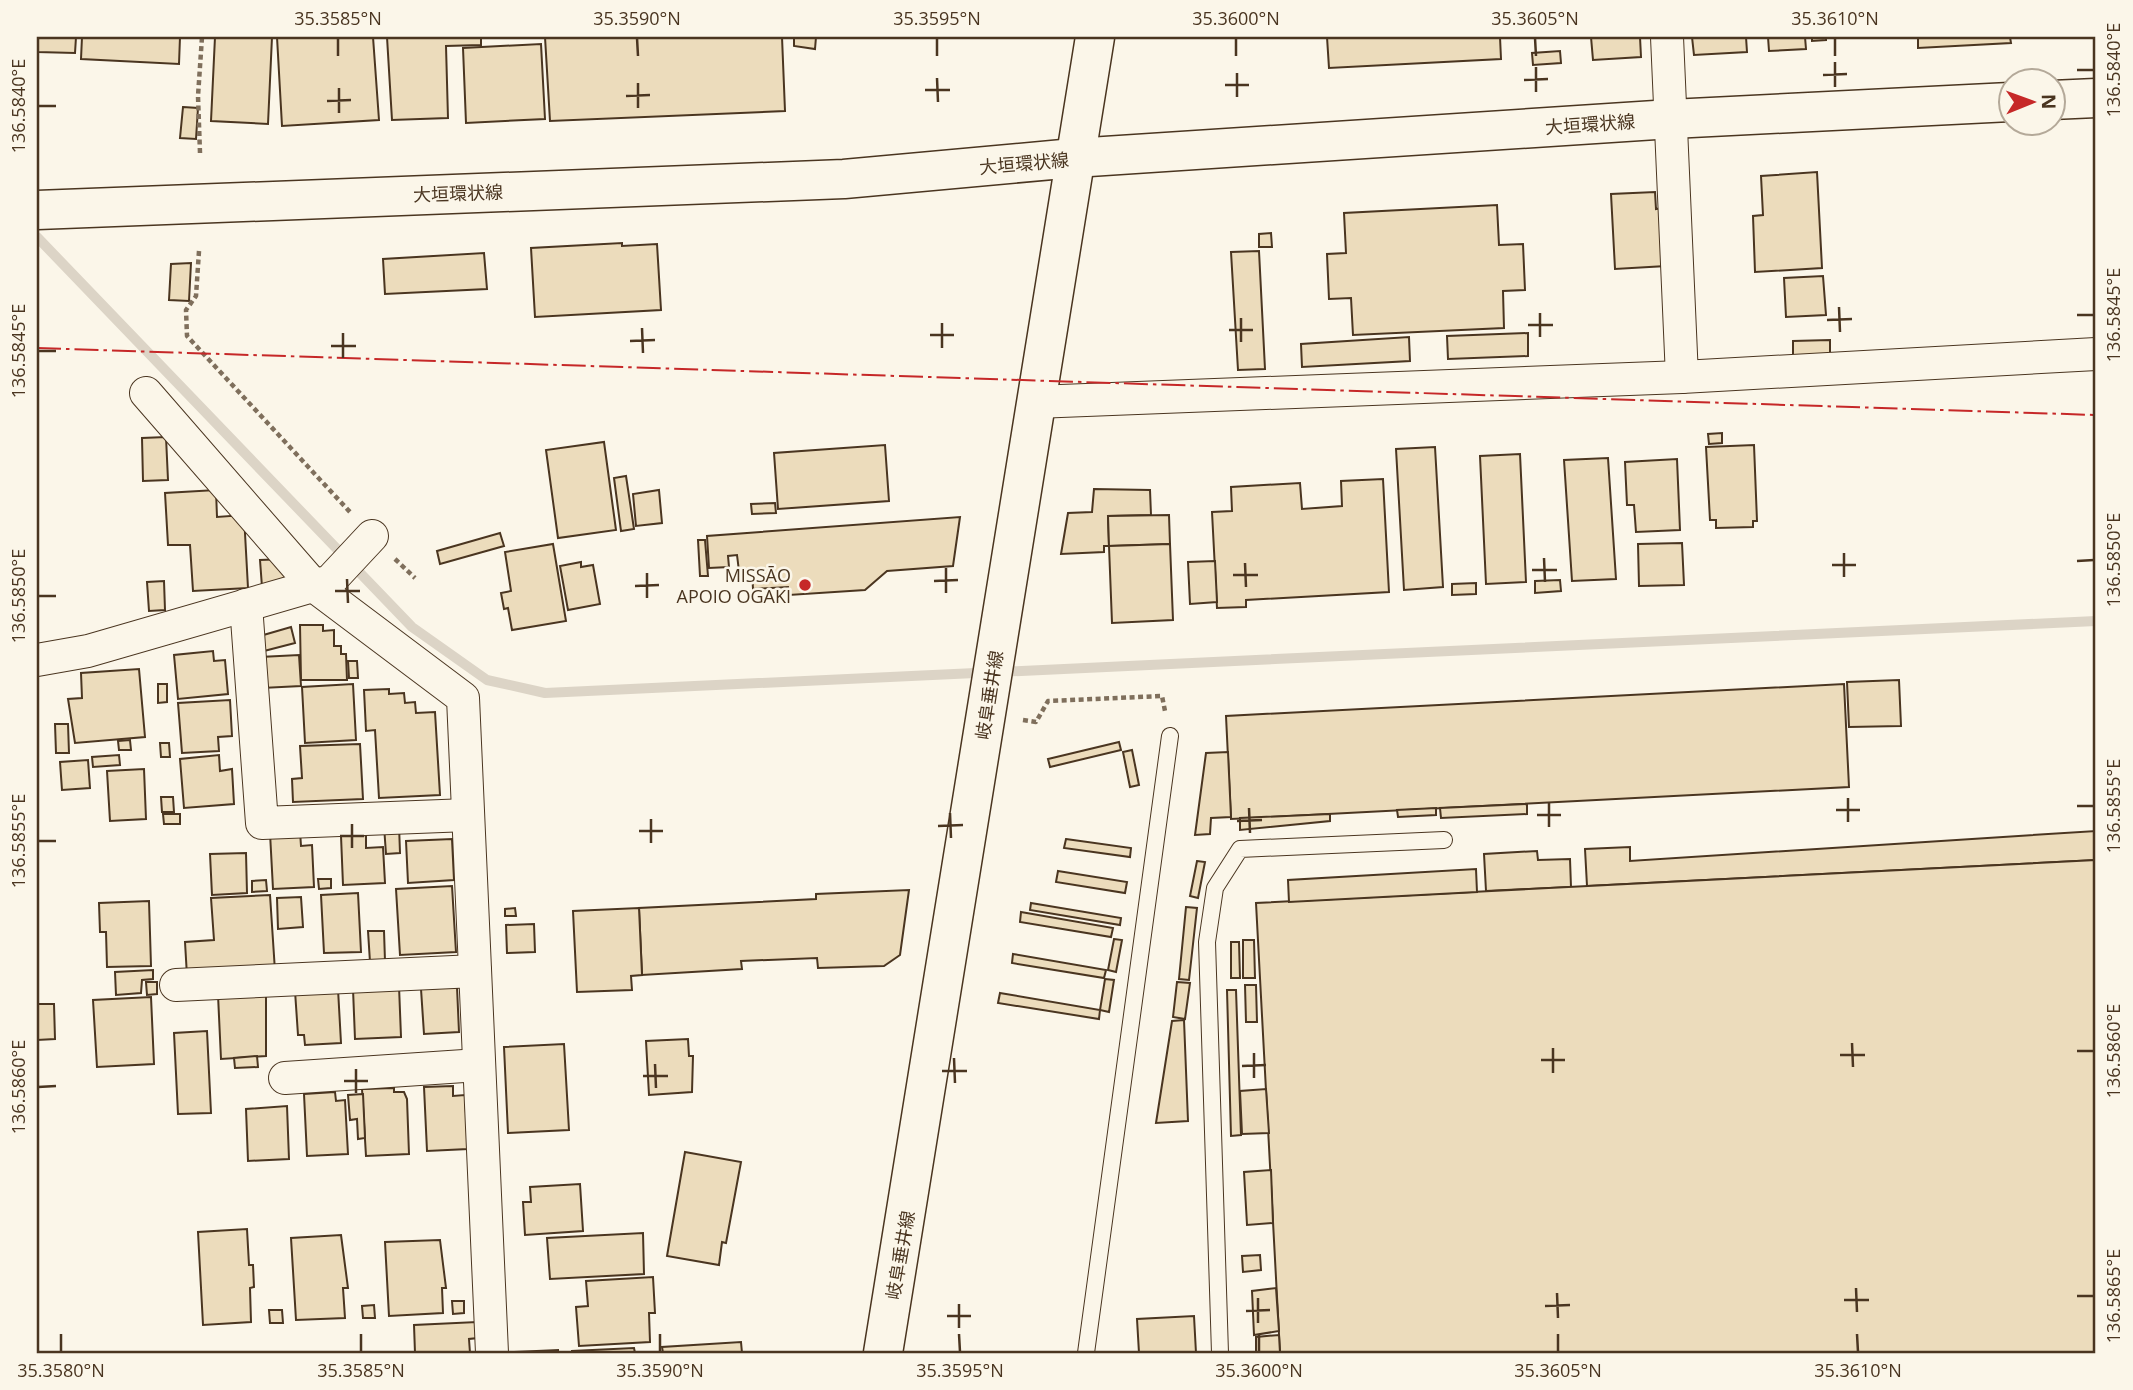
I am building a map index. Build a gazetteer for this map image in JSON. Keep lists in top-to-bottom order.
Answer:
{
  "streets": {
    "main road": ["大垣環状線", "岐阜垂井線"]
  },
  "crossings": [
    ["大垣環状線", "岐阜垂井線"]
  ],
  "places": ["MISSĀO APOIO OGAKI"],
  "north": "right",
  "coordinates": [
    "35.3585°N",
    "35.3590°N",
    "35.3595°N",
    "35.3600°N",
    "35.3605°N",
    "35.3610°N",
    "136.5840°E",
    "136.5845°E",
    "136.5850°E",
    "136.5855°E",
    "136.5860°E",
    "136.5865°E",
    "35.3580°N"
  ]
}
